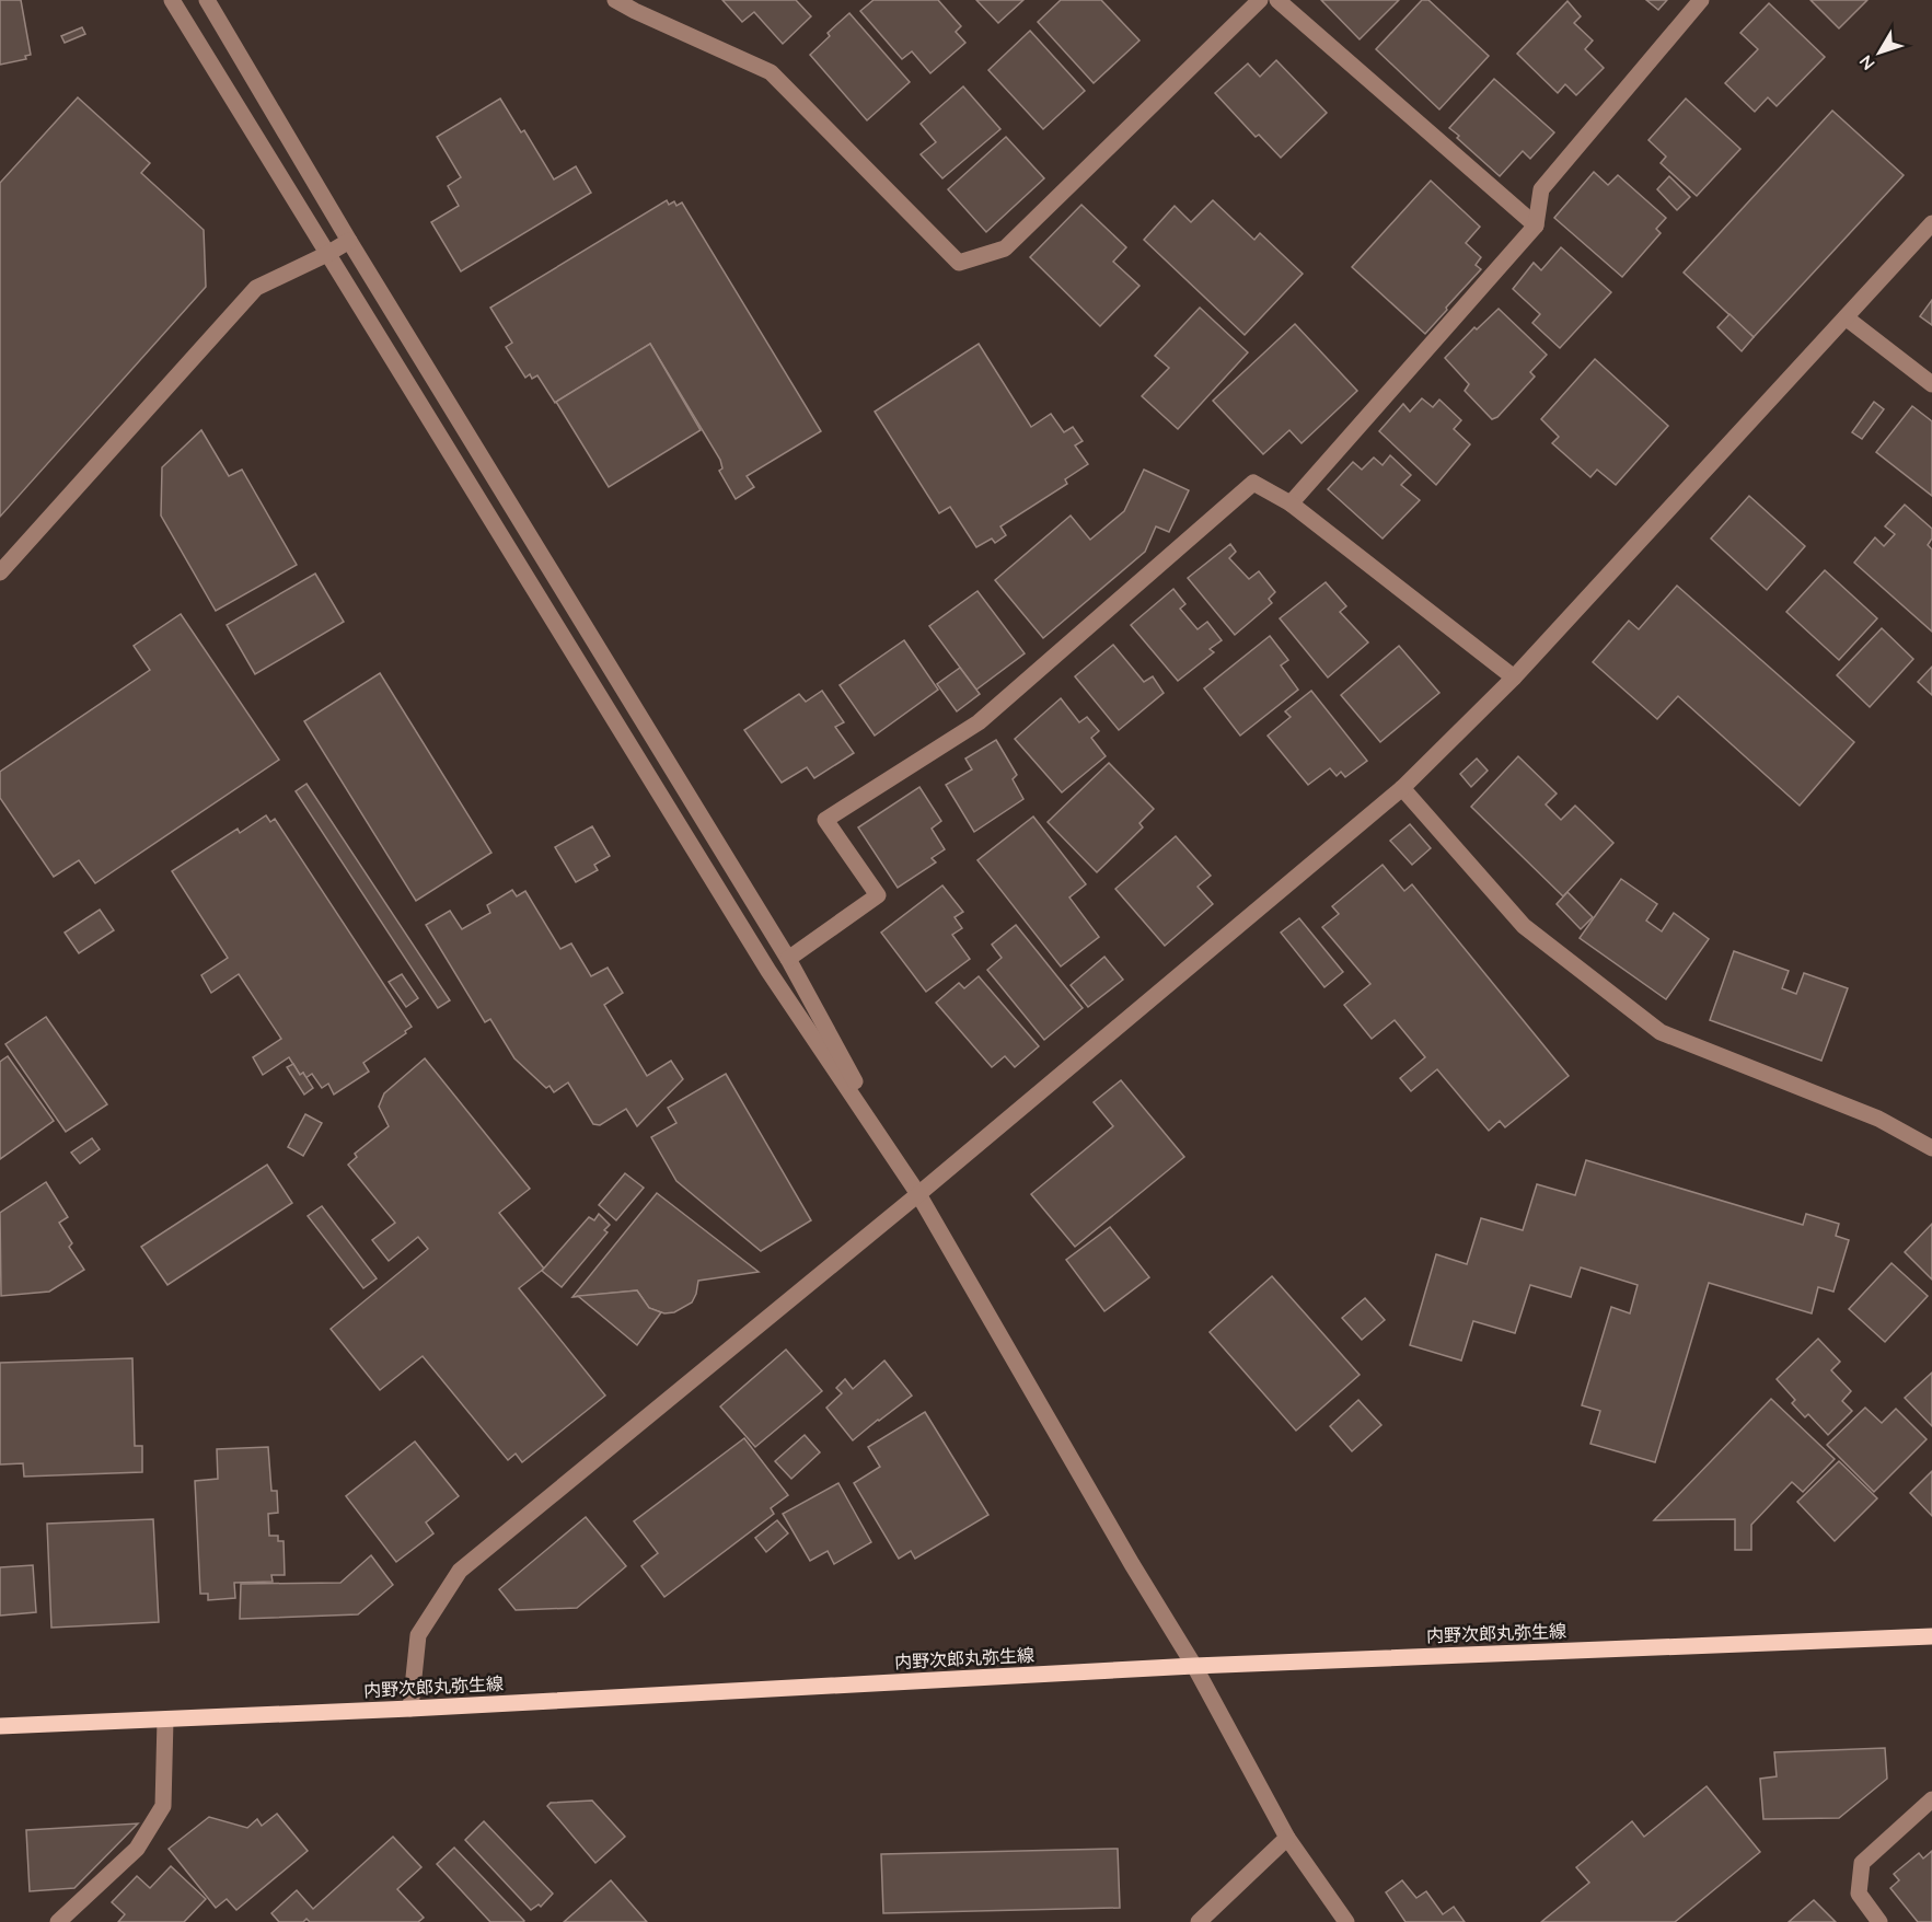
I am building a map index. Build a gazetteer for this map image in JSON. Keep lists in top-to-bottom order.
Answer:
{
  "streets": {
    "main road": ["内野次郎丸弥生線"]
  },
  "north": "bottom left"
}
